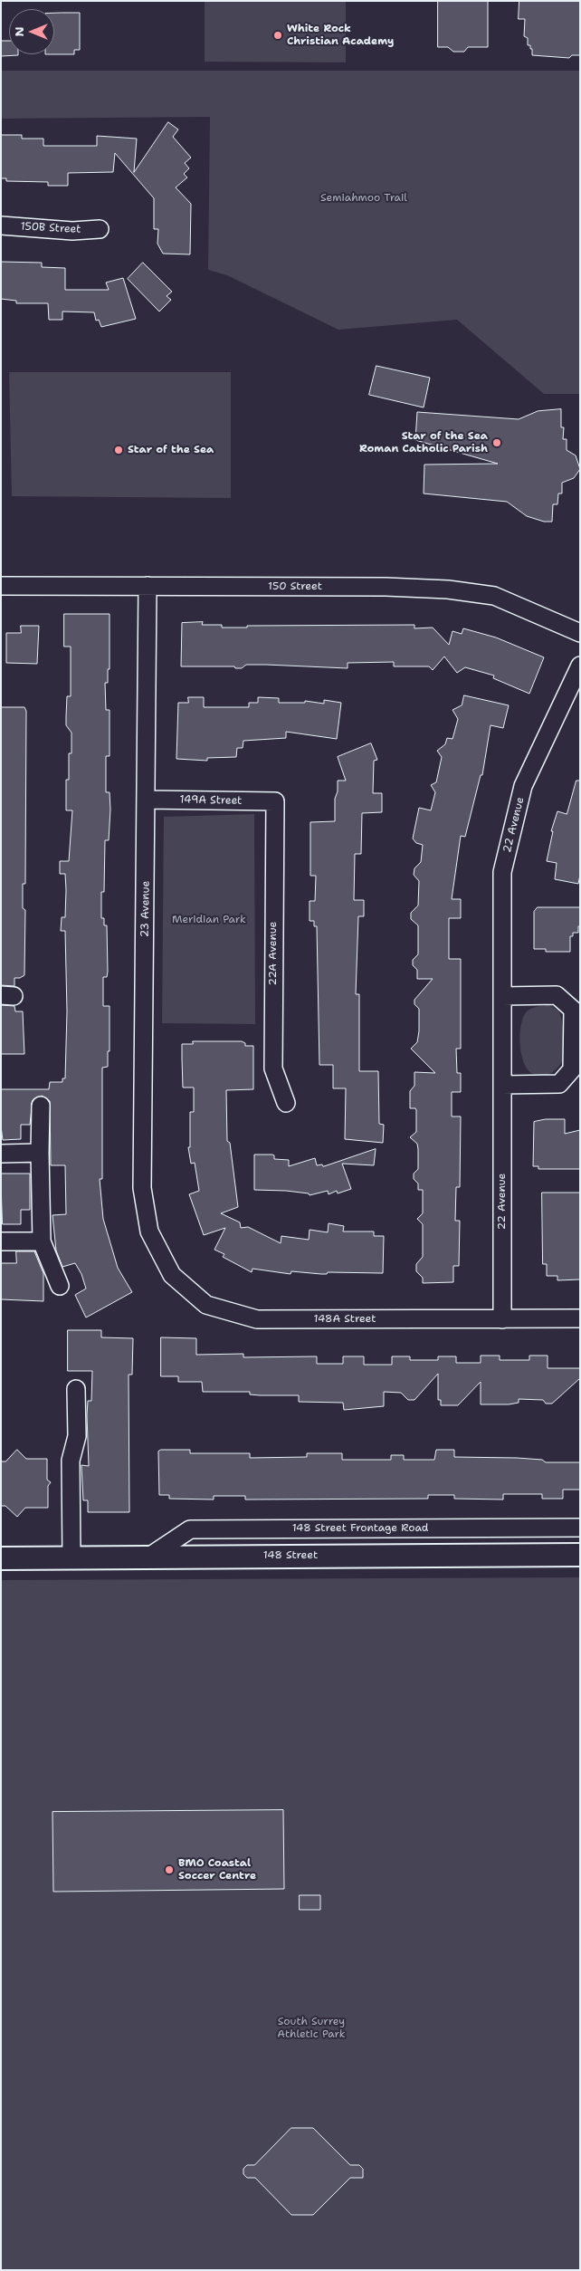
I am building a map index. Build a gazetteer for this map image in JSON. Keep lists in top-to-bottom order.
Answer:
{
  "streets": {
    "main road": ["148 Street"],
    "street": [
      "150B Street",
      "150 Street",
      "149A Street",
      "22 Avenue",
      "23 Avenue",
      "22A Avenue",
      "148A Street",
      "148 Street Frontage Road"
    ]
  },
  "crossings": [
    ["150 Street", "23 Avenue"],
    ["149A Street", "23 Avenue"],
    ["149A Street", "22A Avenue"],
    ["22 Avenue", "148A Street"],
    ["23 Avenue", "148A Street"],
    ["148 Street Frontage Road", "148 Street"]
  ],
  "parks": ["Semiahmoo Trail", "Meridian Park", "South Surrey Athletic Park"],
  "places": [
    "White Rock Christian Academy",
    "Star of the Sea Roman Catholic Parish",
    "Star of the Sea",
    "BMO Coastal Soccer Centre"
  ],
  "north": "left"
}
